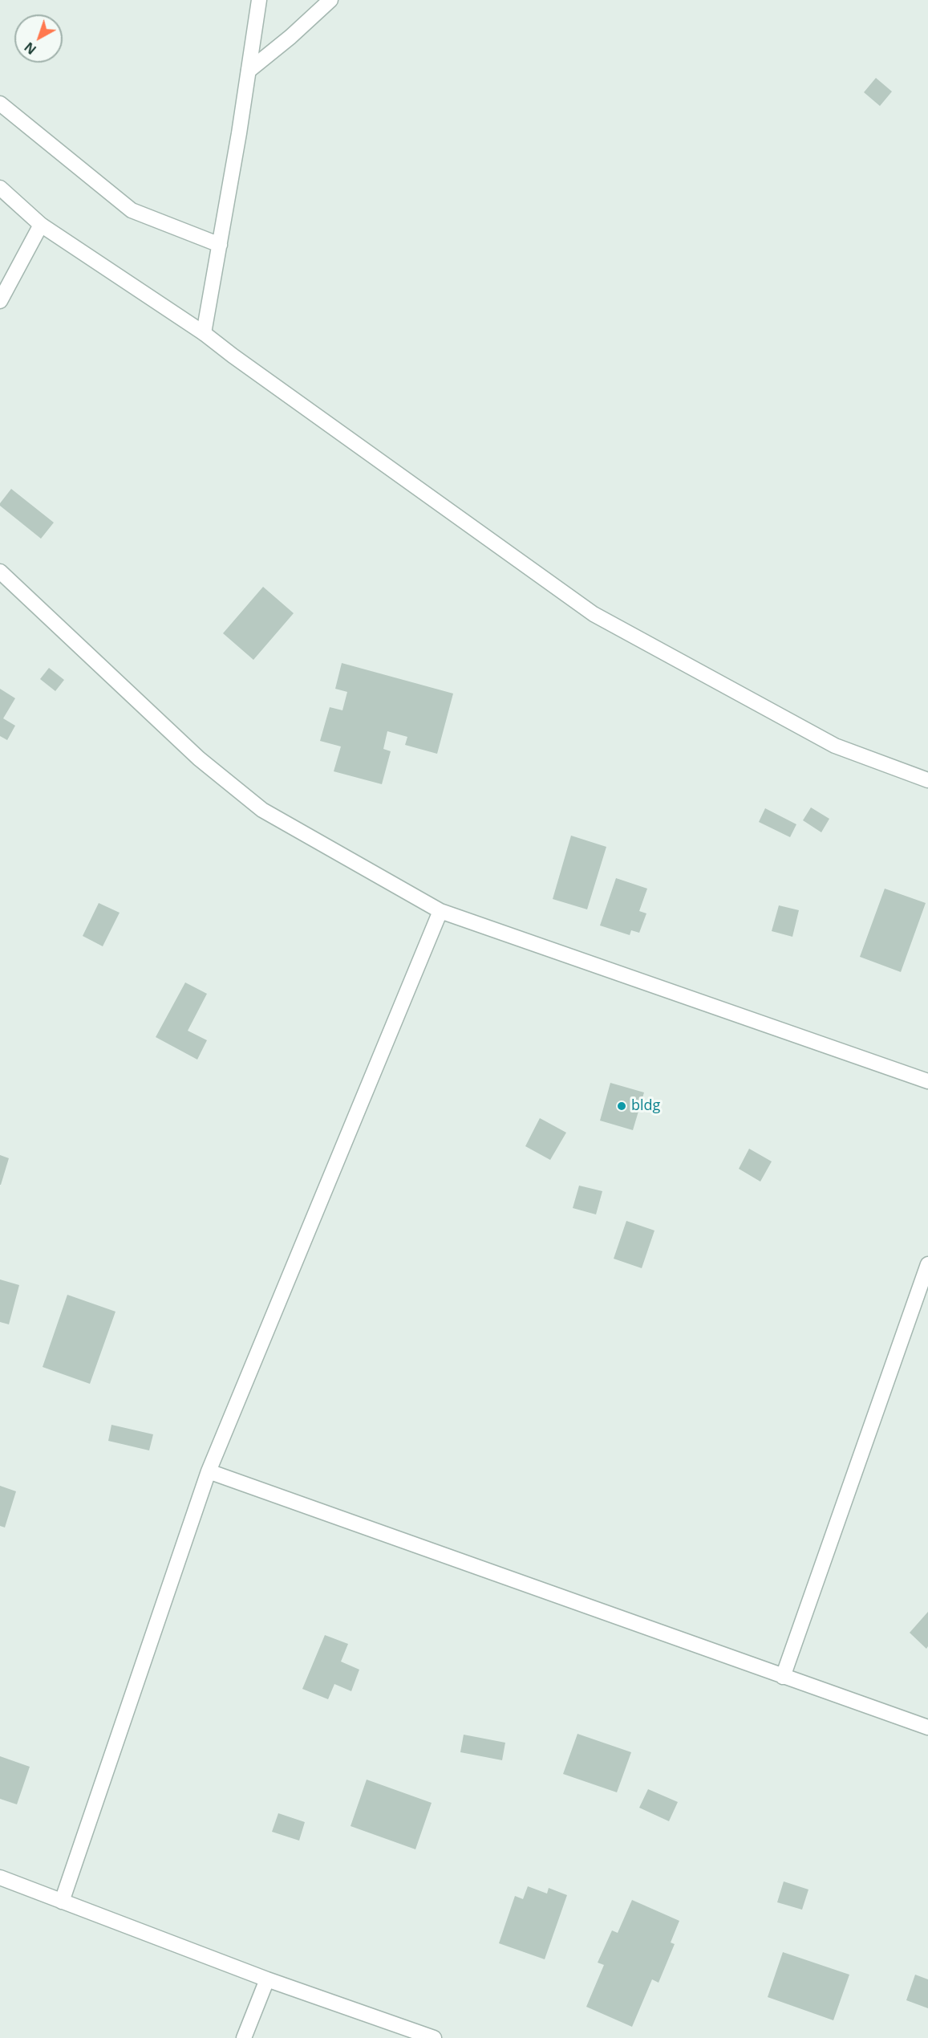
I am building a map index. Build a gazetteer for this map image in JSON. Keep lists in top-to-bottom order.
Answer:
{
  "places": ["bldg"],
  "north": "bottom left"
}
